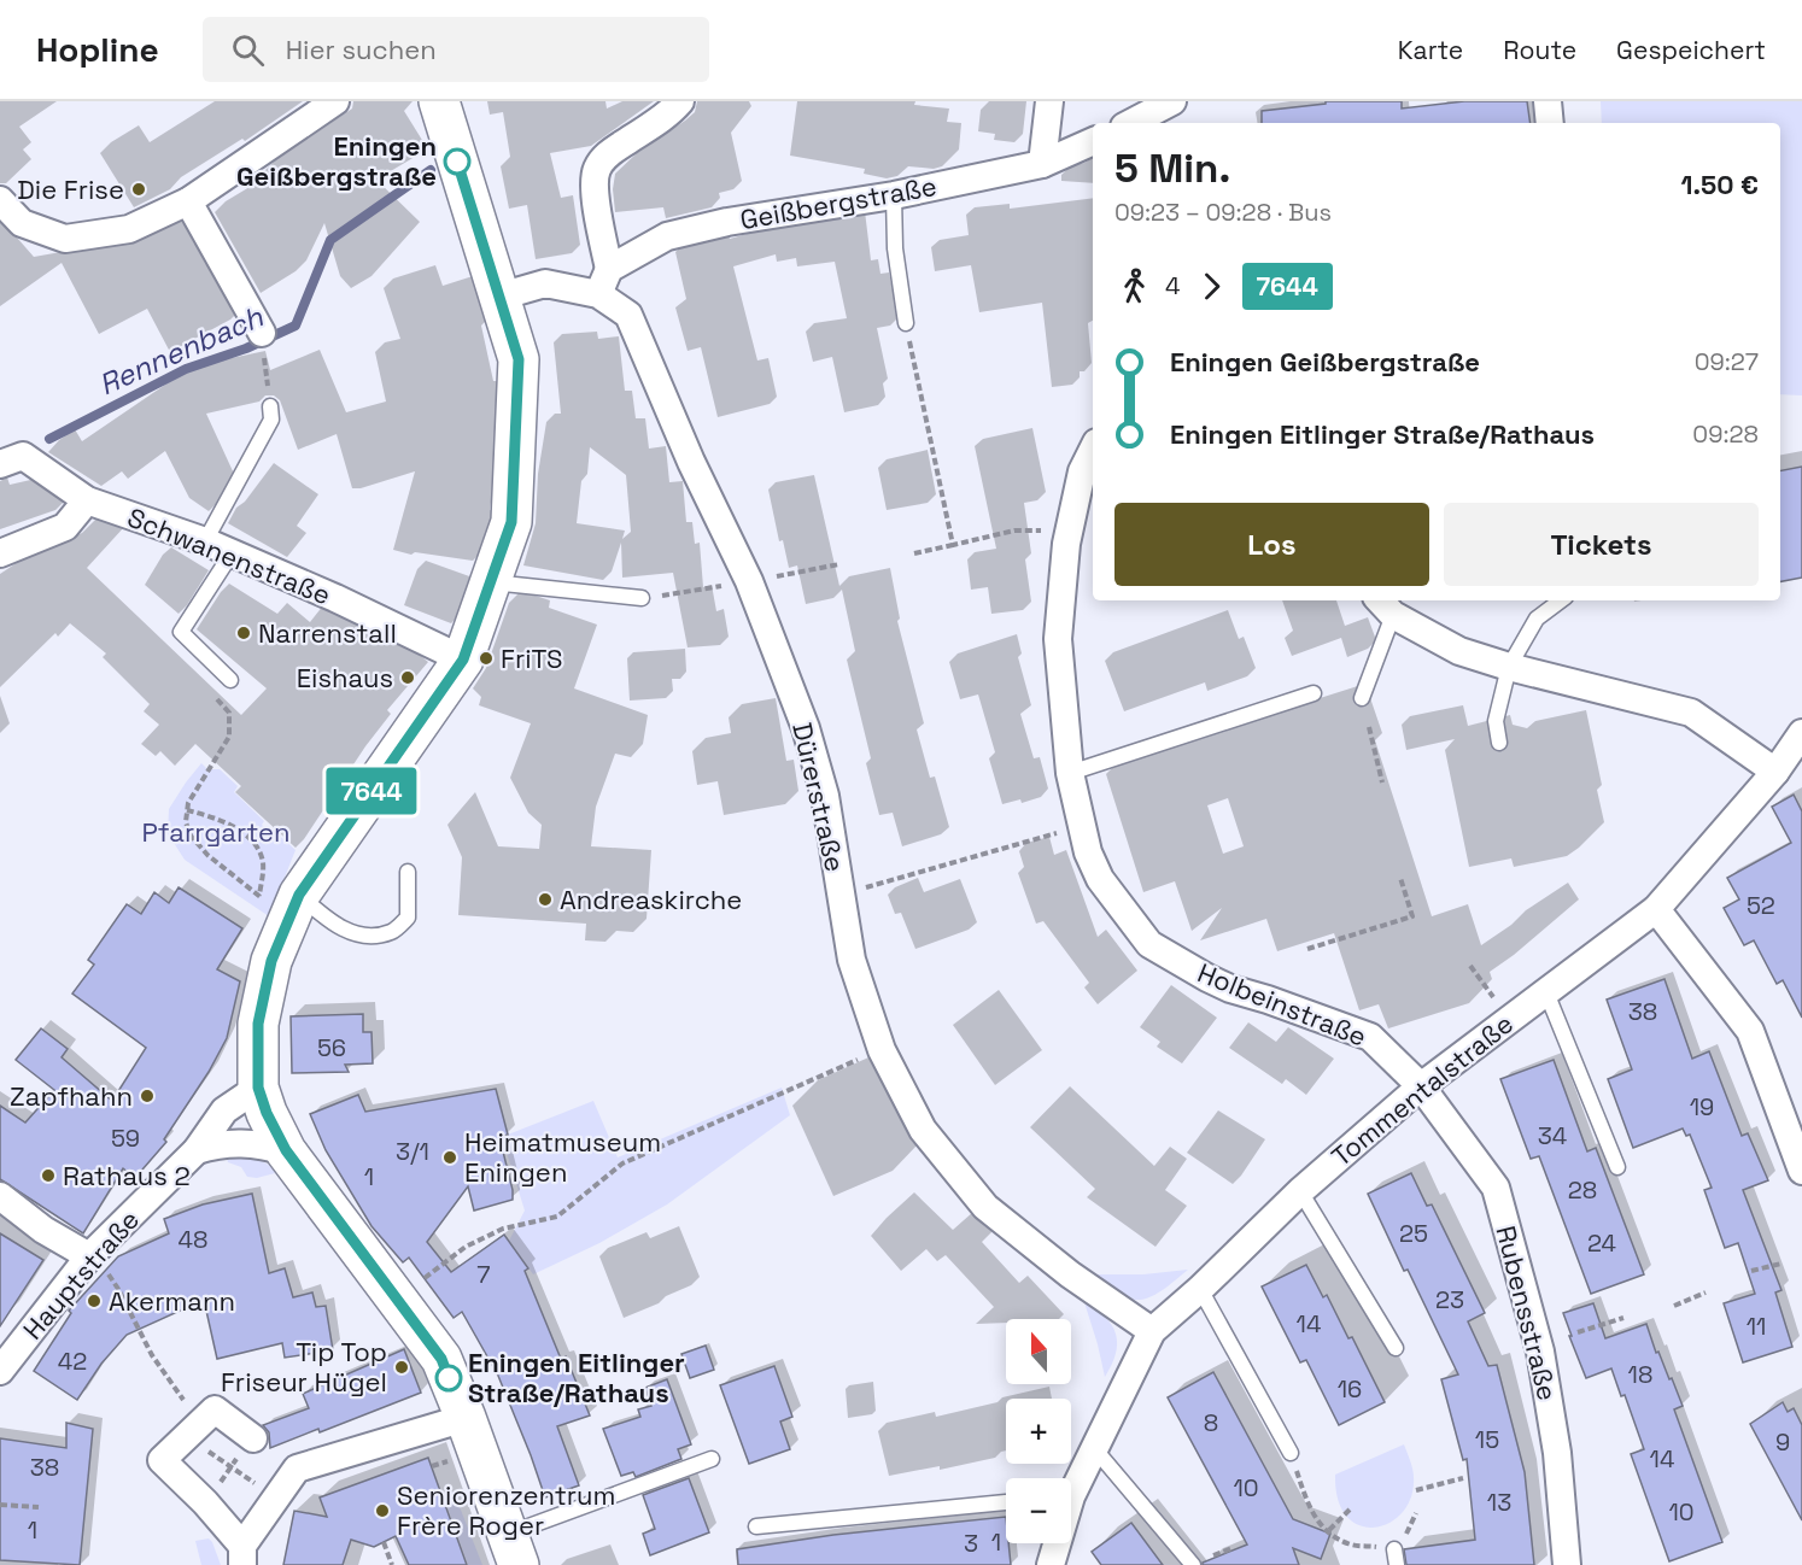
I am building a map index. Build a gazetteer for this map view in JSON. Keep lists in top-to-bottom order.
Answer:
{
  "streets": {
    "street": [
      "Geißbergstraße",
      "Schwanenstraße",
      "Dürerstraße",
      "Holbeinstraße",
      "Tommentalstraße",
      "Hauptstraße",
      "Rubensstraße"
    ]
  },
  "crossings": [
    ["Dürerstraße", "Tommentalstraße"],
    ["Holbeinstraße", "Tommentalstraße"],
    ["Holbeinstraße", "Rubensstraße"],
    ["Tommentalstraße", "Rubensstraße"]
  ],
  "water": ["Rennenbach"],
  "parks": ["Pfarrgarten"],
  "places": [
    "Eningen Geißbergstraße",
    "Die Frise",
    "Narrenstall",
    "FriTS",
    "Eishaus",
    "Andreaskirche",
    "Zapfhahn",
    "Heimatmuseum Eningen",
    "Rathaus 2",
    "Akermann",
    "Tip Top Friseur Hügel",
    "Eningen Eitlinger Straße/Rathaus",
    "Seniorenzentrum Frère Roger"
  ],
  "lines": ["bus line 7644"],
  "house_numbers": [
    "52",
    "38",
    "56",
    "19",
    "34",
    "59",
    "3/1",
    "1",
    "28",
    "25",
    "48",
    "24",
    "7",
    "23",
    "14",
    "11",
    "42",
    "18",
    "16",
    "8",
    "15",
    "9",
    "14",
    "38",
    "10",
    "13",
    "10",
    "1",
    "1",
    "3"
  ],
  "north": "top",
  "page": {
    "header": "Hopline",
    "search": "Hier suchen",
    "nav": ["Karte", "Route", "Gespeichert"],
    "on_map": "7644",
    "heading": ["5 Min.", "09:23 – 09:28 · Bus", "1.50 €"],
    "legs": ["4", "7644"],
    "list": [
      {
        "name": "Eningen Geißbergstraße",
        "value": "09:27"
      },
      {
        "name": "Eningen Eitlinger Straße/Rathaus",
        "value": "09:28"
      }
    ],
    "buttons": ["Los", "Tickets"],
    "map_buttons": ["+", "−"]
  }
}
